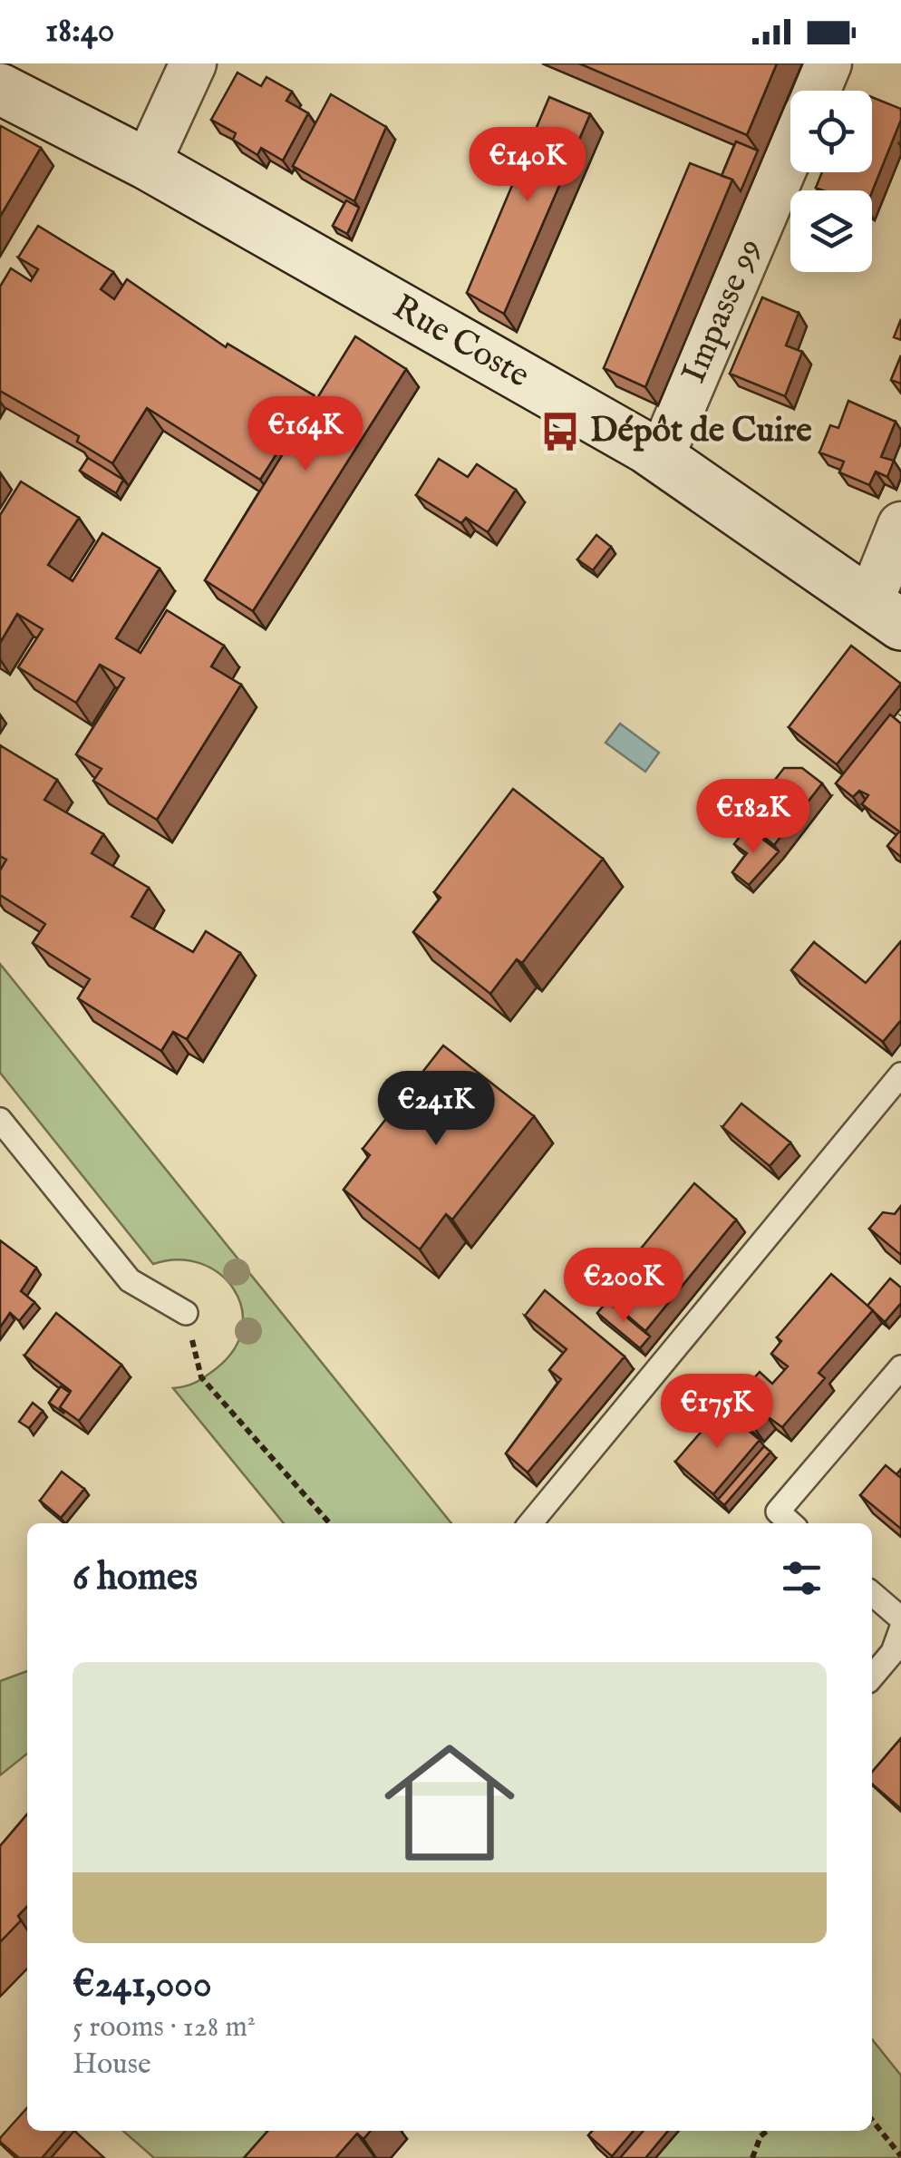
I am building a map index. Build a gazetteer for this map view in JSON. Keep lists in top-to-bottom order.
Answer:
{
  "streets": {
    "main road": ["Rue Coste"],
    "street": ["Impasse 99"]
  },
  "crossings": [
    ["Impasse 99", "Rue Coste"]
  ],
  "places": {
    "bus stop": ["Dépôt de Cuire"]
  },
  "page": {
    "status": "18:40",
    "price": [
      "€140K",
      "€164K",
      "€182K",
      "€241K",
      "€200K",
      "€175K"
    ],
    "heading": "6 homes",
    "list": [
      {
        "name": "€241,000",
        "note": "5 rooms · 128 m² · House"
      }
    ]
  }
}
